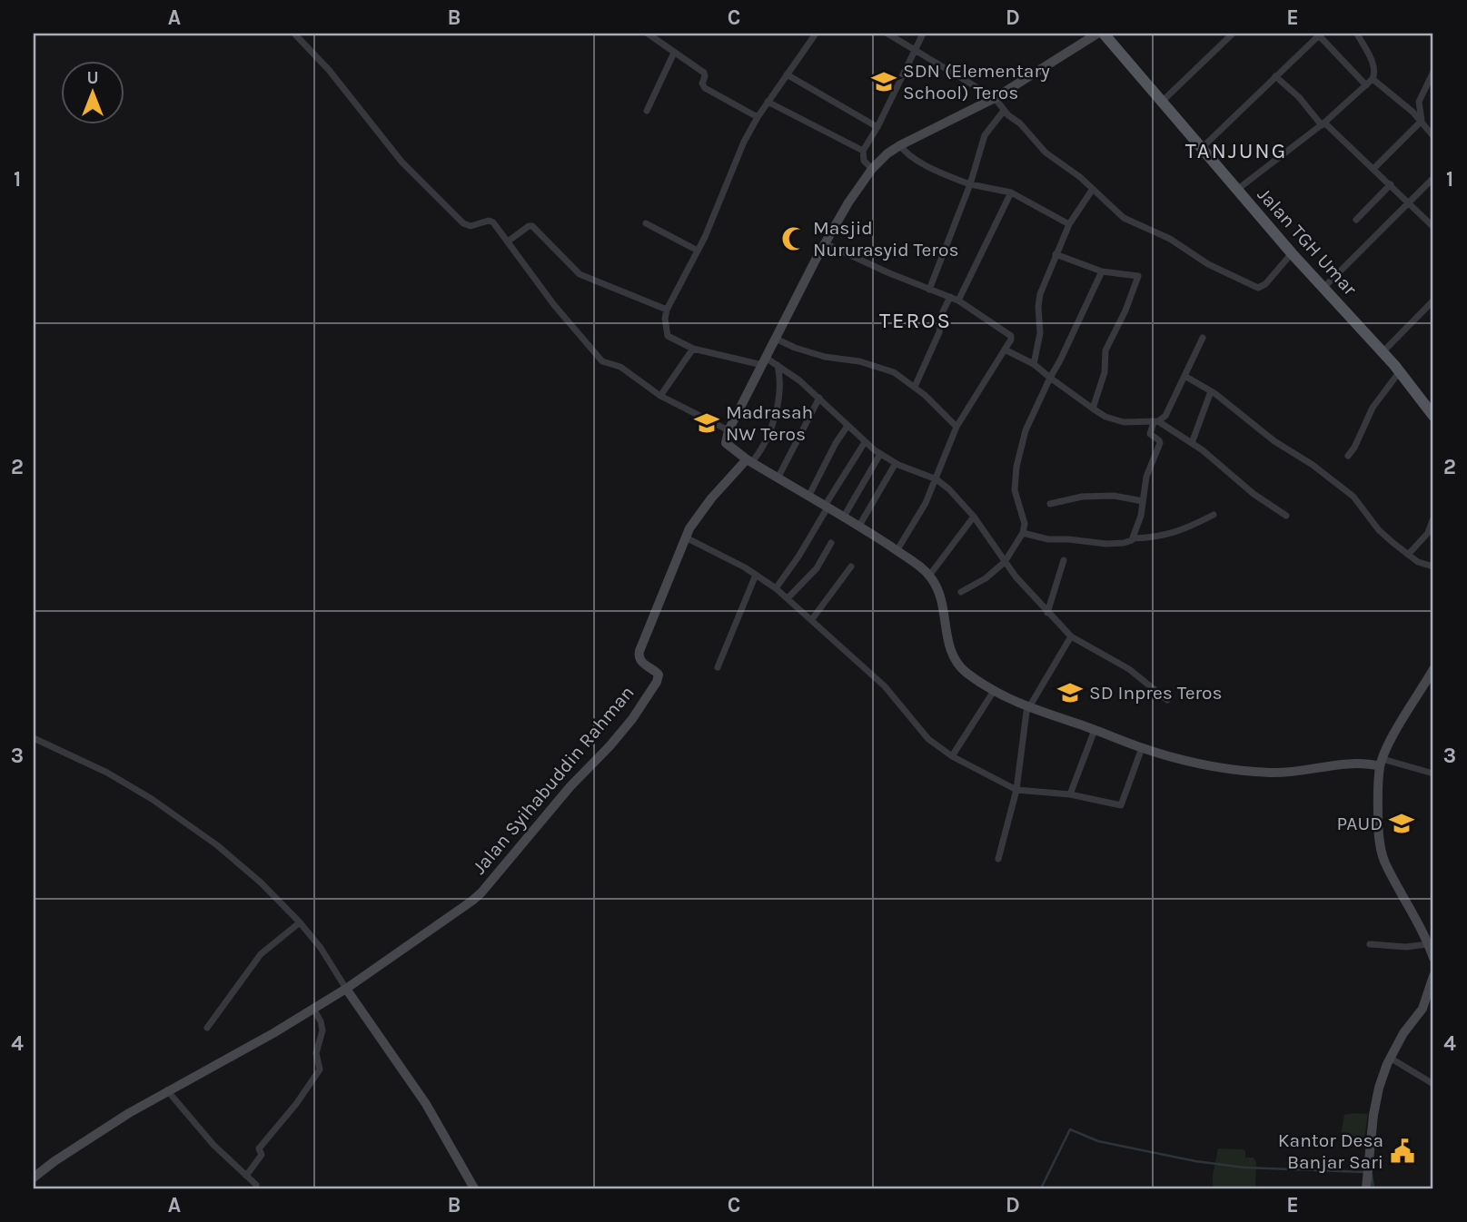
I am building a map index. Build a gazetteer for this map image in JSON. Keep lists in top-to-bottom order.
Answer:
{
  "streets": {
    "main road": ["Jalan TGH Umar"],
    "street": ["Jalan Syihabuddin Rahman"]
  },
  "districts": ["TANJUNG", "TEROS"],
  "places": {
    "school or university": [
      "SDN (Elementary School) Teros",
      "Madrasah NW Teros",
      "SD Inpres Teros",
      "PAUD"
    ],
    "mosque": ["Masjid Nururasyid Teros"],
    "public building": ["Kantor Desa Banjar Sari"]
  },
  "north": "top",
  "grid": {
    "columns": [
      "A",
      "B",
      "C",
      "D",
      "E"
    ],
    "rows": [
      "1",
      "2",
      "3",
      "4"
    ]
  }
}
